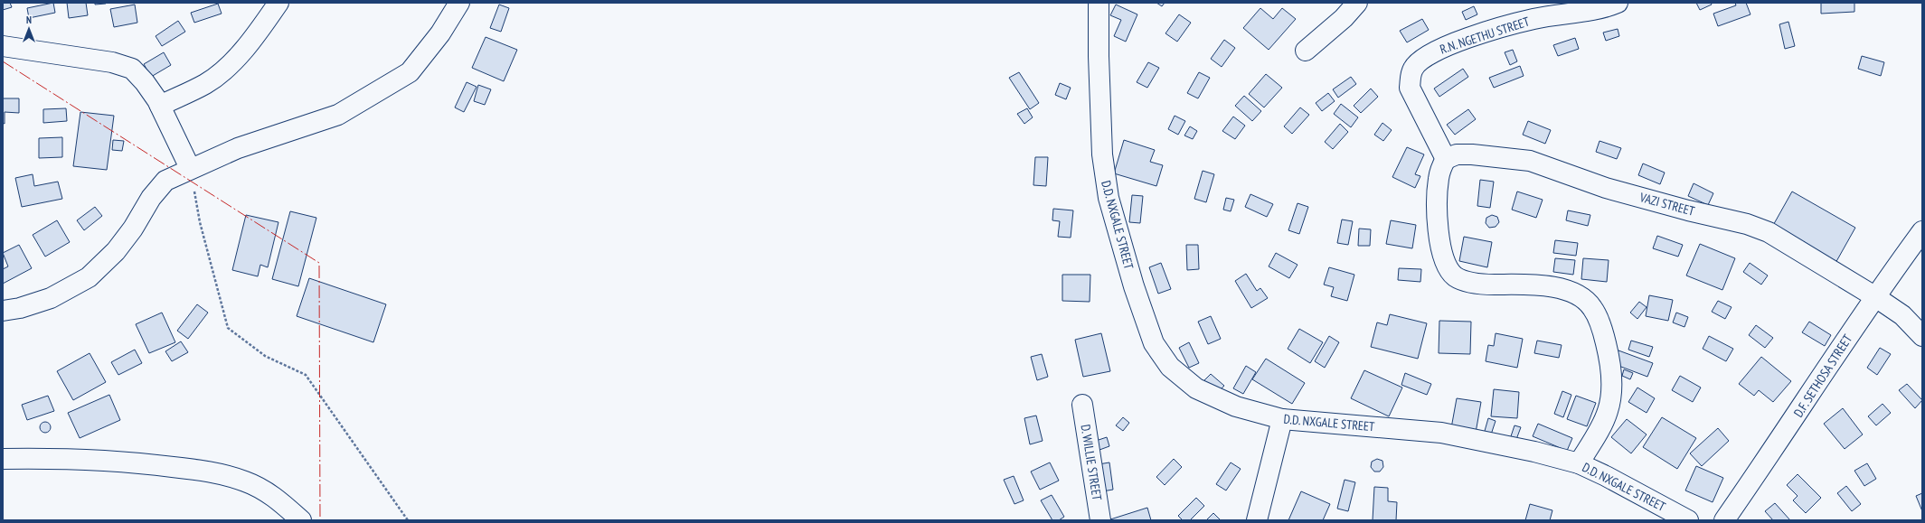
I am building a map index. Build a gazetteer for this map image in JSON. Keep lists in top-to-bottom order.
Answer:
{
  "streets": {
    "street": [
      "R.N. NGETHU STREET",
      "VAZI STREET",
      "D.D. NXGALE STREET",
      "D.F. SETHOSA STREET",
      "D. WILLIE STREET"
    ]
  },
  "crossings": [
    ["R.N. NGETHU STREET", "VAZI STREET"],
    ["VAZI STREET", "D.F. SETHOSA STREET"]
  ],
  "north": "top"
}
